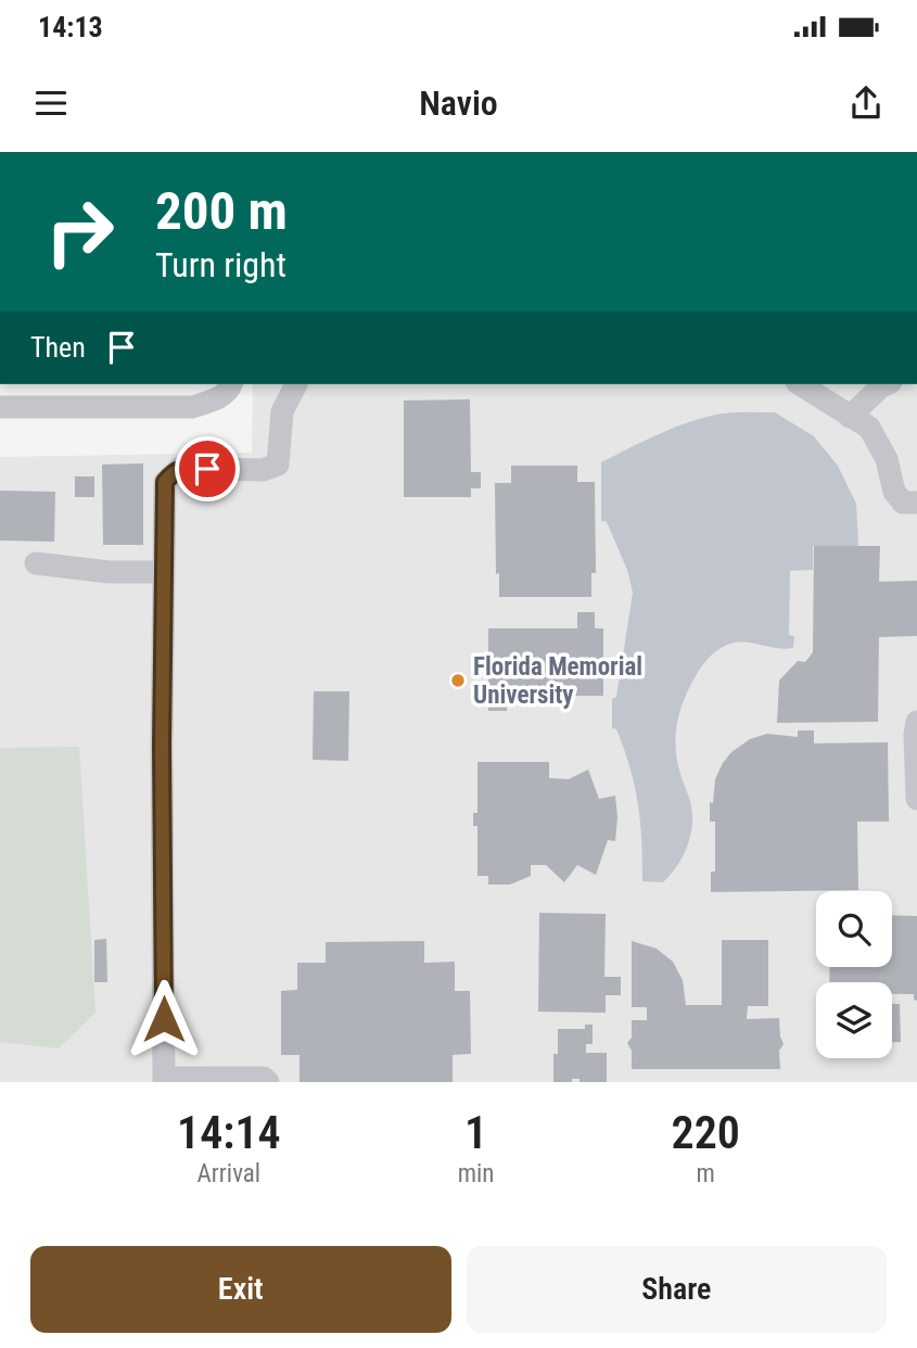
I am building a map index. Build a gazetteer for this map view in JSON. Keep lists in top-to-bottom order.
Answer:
{
  "places": ["Florida Memorial University"],
  "page": {
    "status": "14:13",
    "header": "Navio",
    "turn": ["200 m", "Turn right"],
    "then": "Then",
    "eta": [
      "14:14",
      "Arrival",
      "1",
      "min",
      "220",
      "m"
    ],
    "buttons": ["Exit", "Share"]
  }
}
